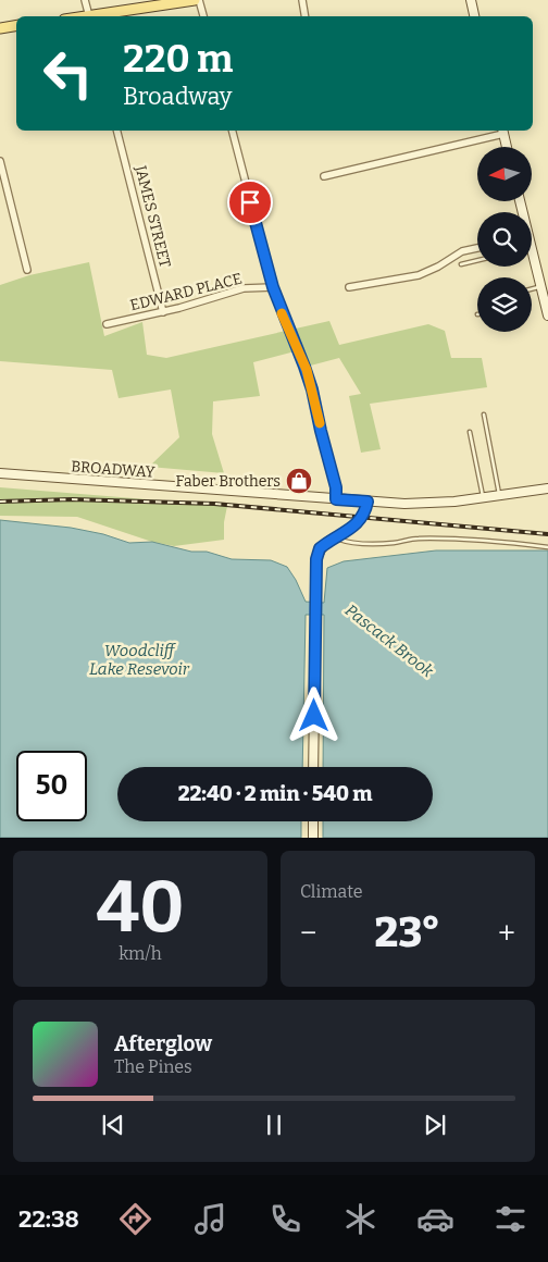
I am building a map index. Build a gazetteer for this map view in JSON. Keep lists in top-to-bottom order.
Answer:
{
  "streets": {
    "main road": ["BROADWAY"],
    "street": ["JAMES STREET", "EDWARD PLACE"]
  },
  "crossings": [
    ["JAMES STREET", "EDWARD PLACE"]
  ],
  "water": ["Pascack Brook", "Woodcliff Lake Resevoir"],
  "places": {
    "shop": ["Faber Brothers"]
  },
  "north": "left",
  "page": {
    "turn": ["220 m", "Broadway"],
    "limit": "50",
    "trip": "22:40 · 2 min · 540 m",
    "tile": [
      ["40", "km/h"],
      "Climate"
    ],
    "heat": ["−", "23°", "+"],
    "song": ["Afterglow", "The Pines"],
    "tabs": "22:38"
  }
}
